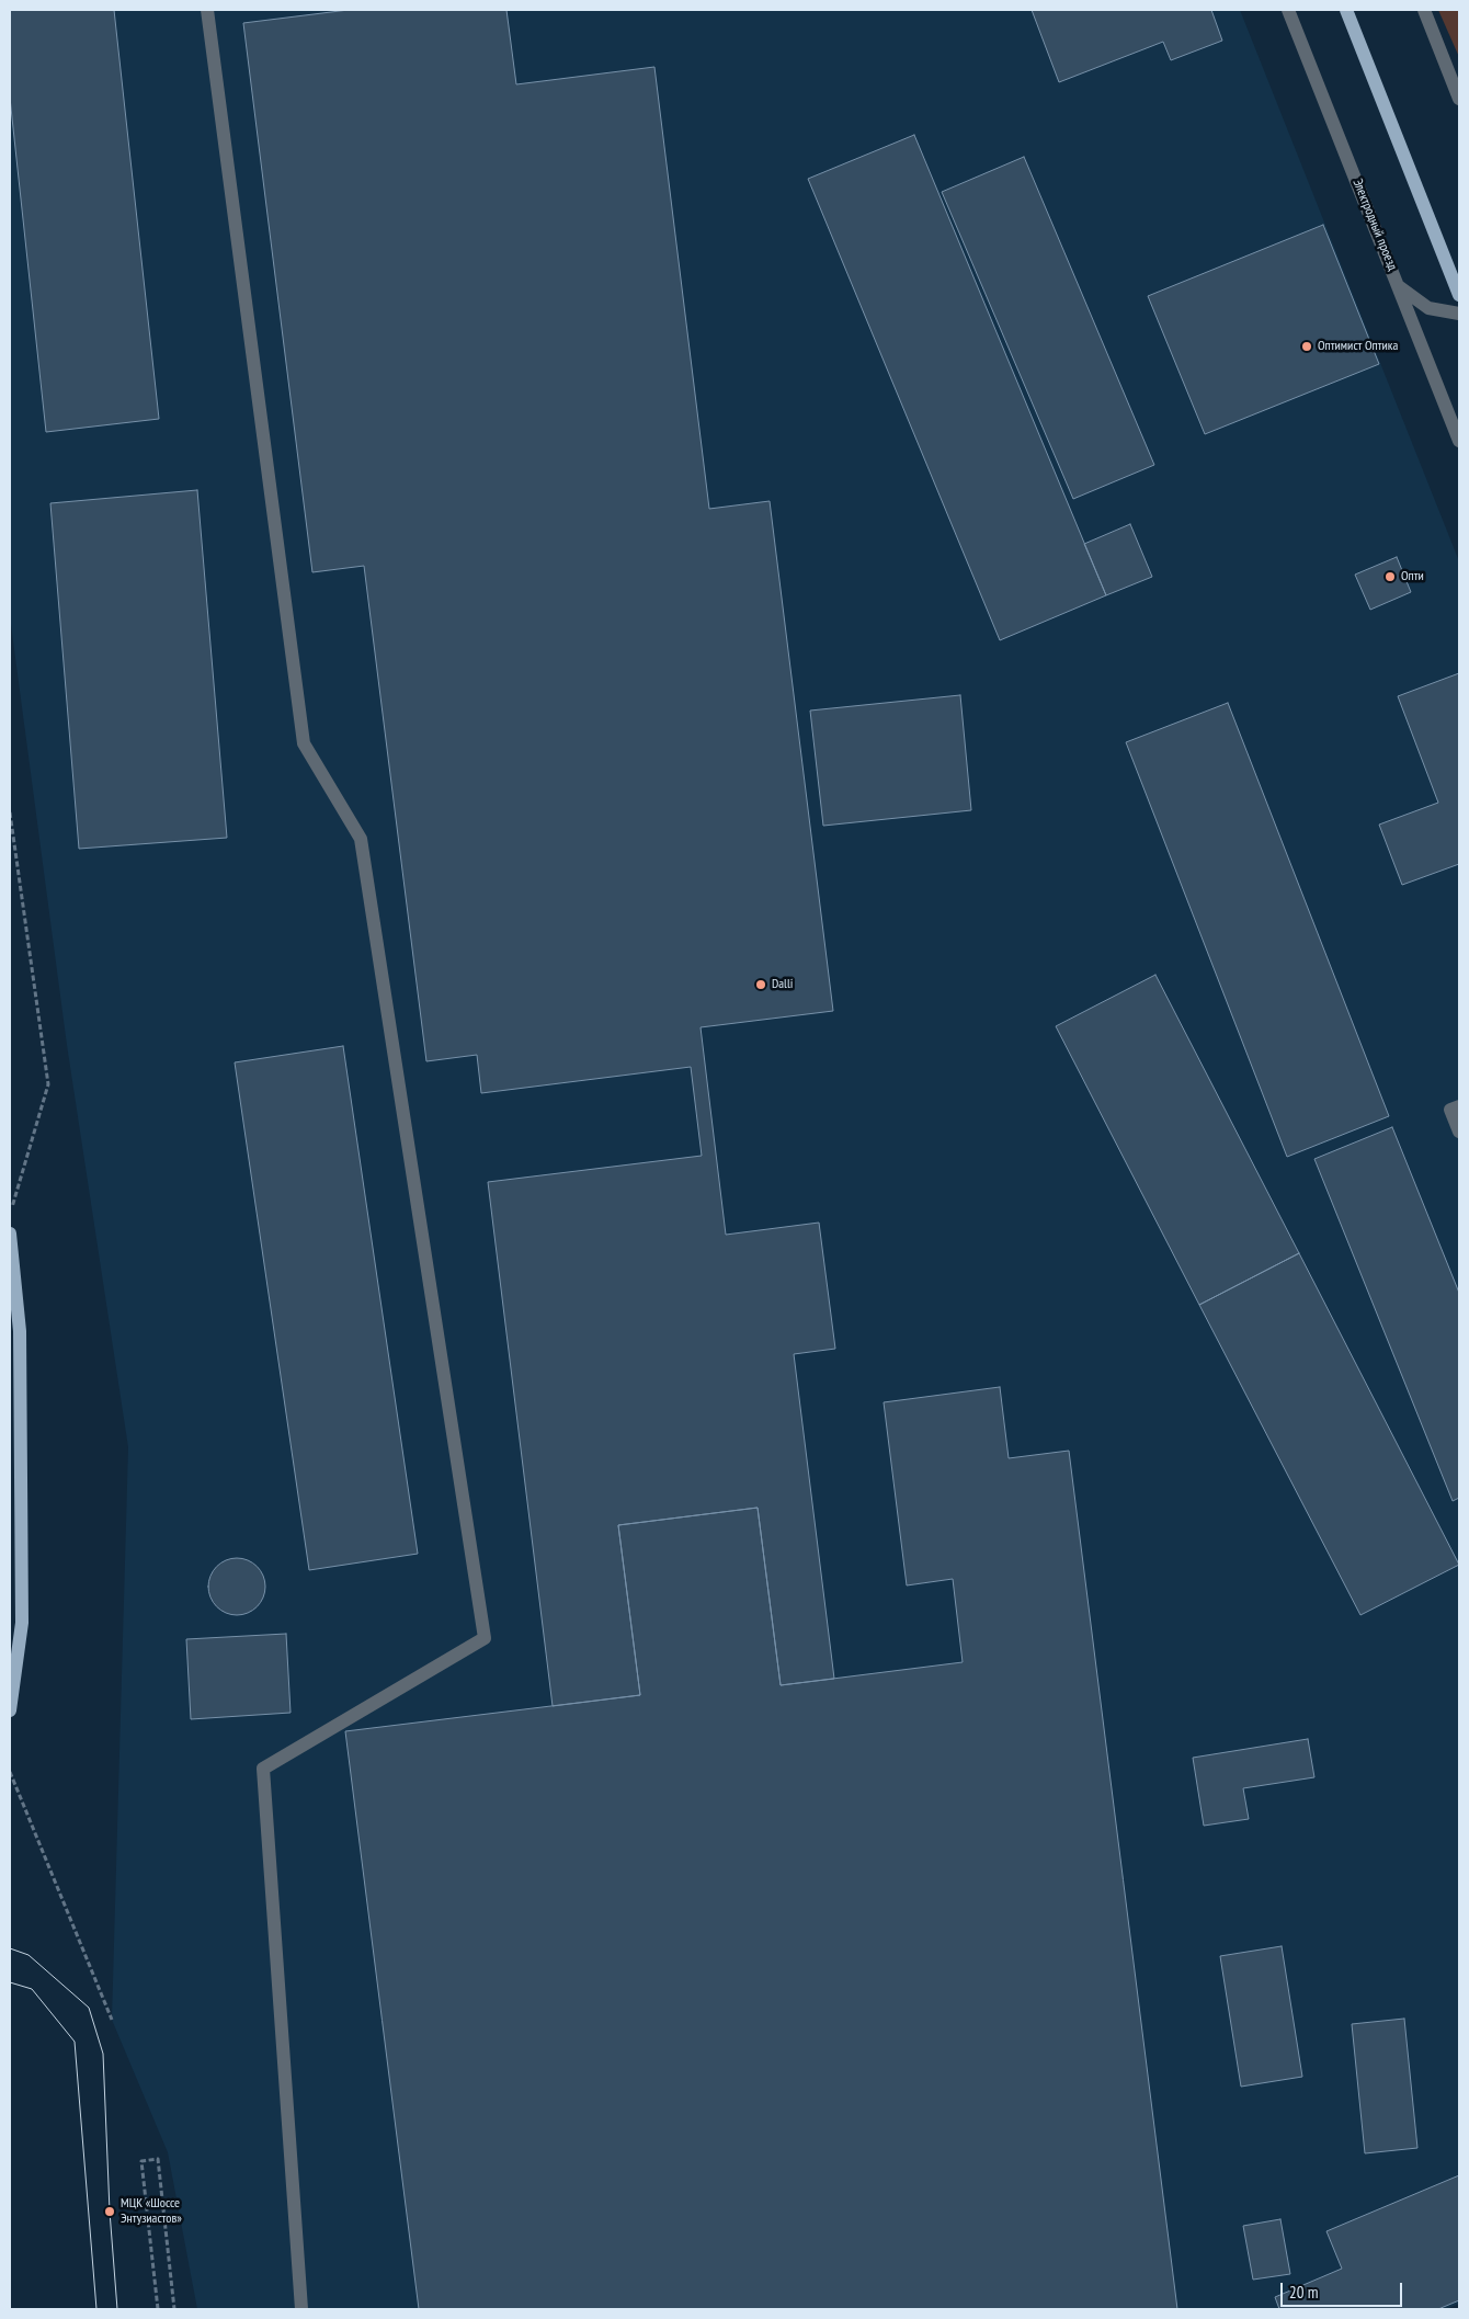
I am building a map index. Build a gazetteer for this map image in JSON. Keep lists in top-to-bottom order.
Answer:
{
  "streets": {
    "street": ["Электродный проезд"]
  },
  "places": [
    "Оптимист Оптика",
    "Опти",
    "Dalli",
    "МЦК «Шоссе Энтузиастов»"
  ],
  "scale_bar": "20 m"
}
